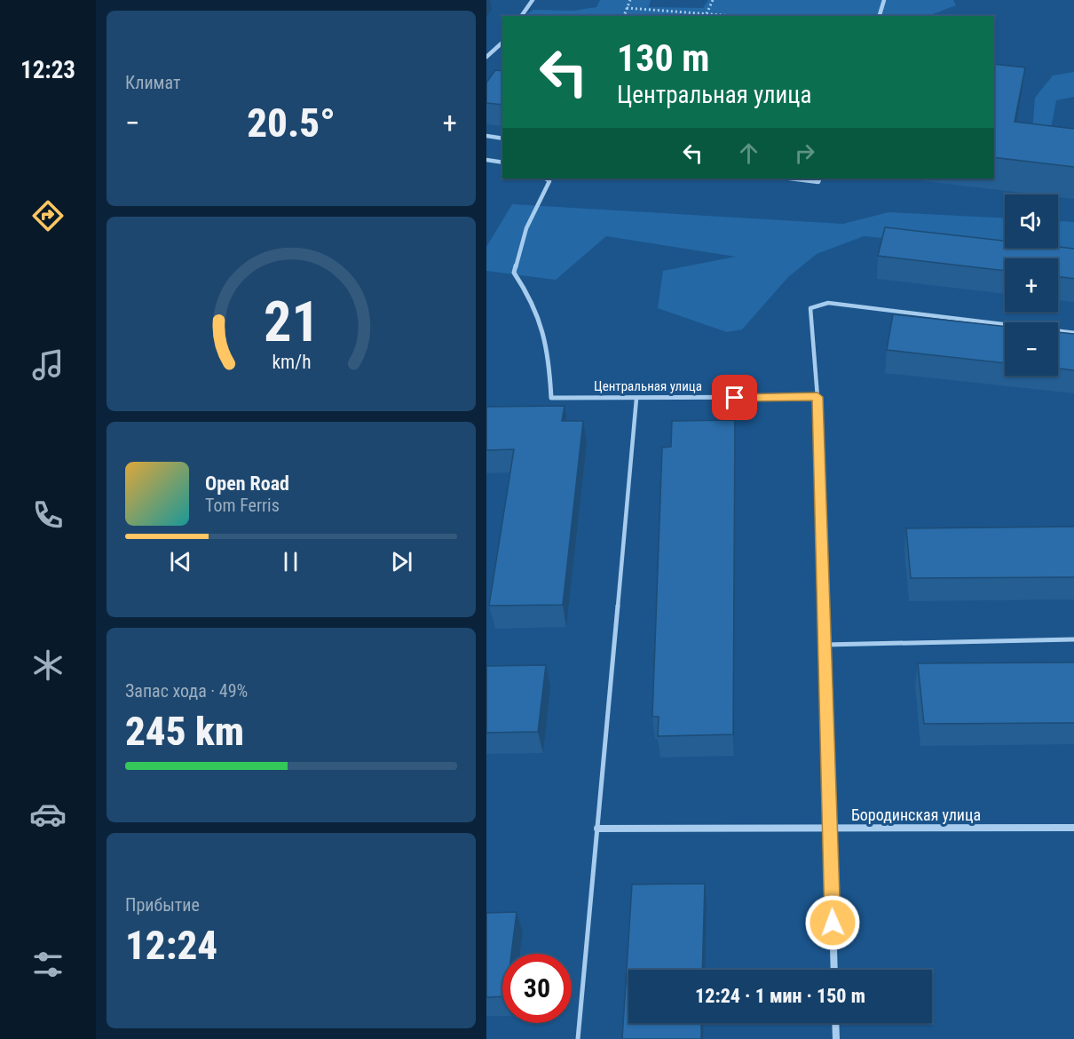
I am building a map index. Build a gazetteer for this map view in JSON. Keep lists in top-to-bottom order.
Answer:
{
  "streets": {
    "street": ["Центральная улица", "Бородинская улица"]
  },
  "page": {
    "tabs": "12:23",
    "tile": [
      "Климат",
      ["Запас хода · 49%", "245 km"],
      ["Прибытие", "12:24"]
    ],
    "turn": ["130 m", "Центральная улица"],
    "heat": ["−", "20.5°", "+"],
    "map_buttons": ["+", "−"],
    "song": ["Open Road", "Tom Ferris"],
    "limit": "30",
    "trip": "12:24 · 1 мин · 150 m",
    "gauge": ["21", "km/h"]
  }
}
